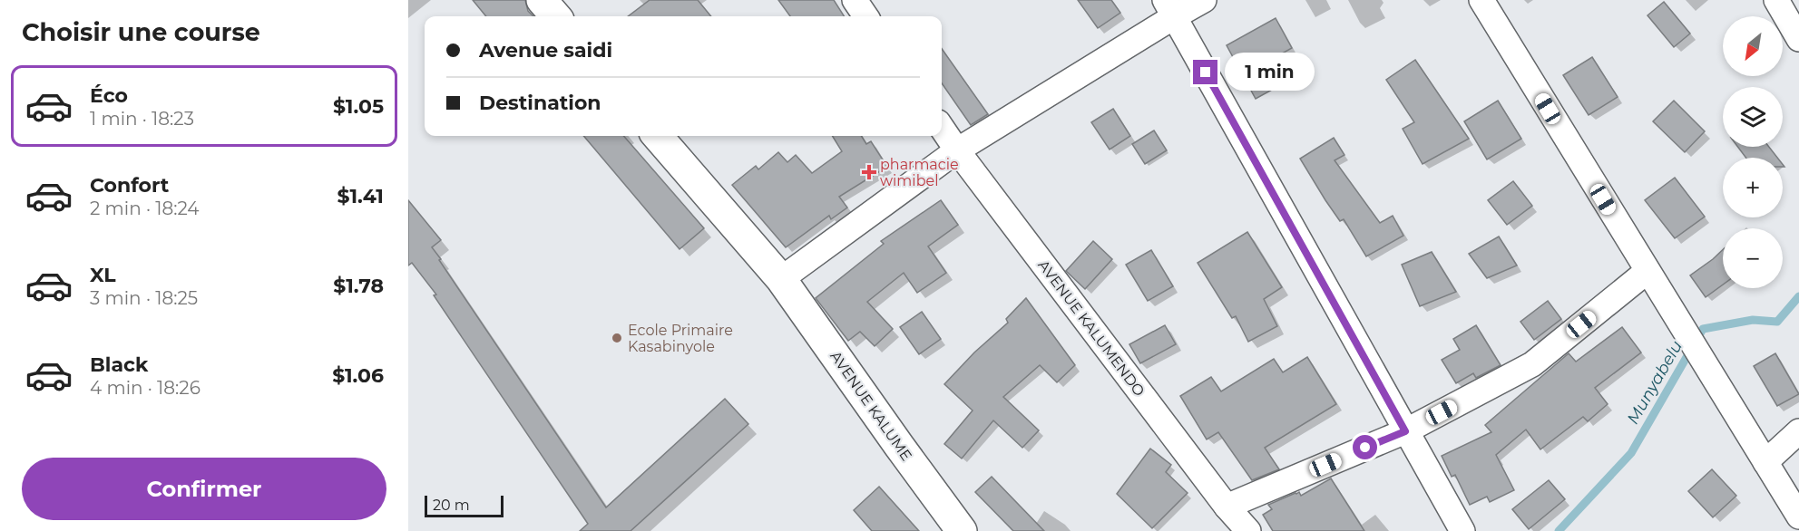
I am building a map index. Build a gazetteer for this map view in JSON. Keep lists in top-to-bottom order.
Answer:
{
  "streets": {
    "street": ["AVENUE KALUMENDO", "AVENUE KALUME"]
  },
  "water": ["Munyabelu"],
  "places": {
    "health": ["pharmacie wimibel"],
    "other": ["Ecole Primaire Kasabinyole"]
  },
  "scale_bar": "20 m",
  "north": "bottom left",
  "page": {
    "heading": "Choisir une course",
    "map_buttons": ["+", "−"],
    "banner": ["Avenue saidi", "Destination"],
    "bubble": "1 min",
    "list": [
      {
        "name": "Éco",
        "note": "1 min · 18:23",
        "value": "$1.05"
      },
      {
        "name": "Confort",
        "note": "2 min · 18:24",
        "value": "$1.41"
      },
      {
        "name": "XL",
        "note": "3 min · 18:25",
        "value": "$1.78"
      },
      {
        "name": "Black",
        "note": "4 min · 18:26",
        "value": "$1.06"
      }
    ],
    "buttons": "Confirmer",
    "scale": "20 m"
  }
}
